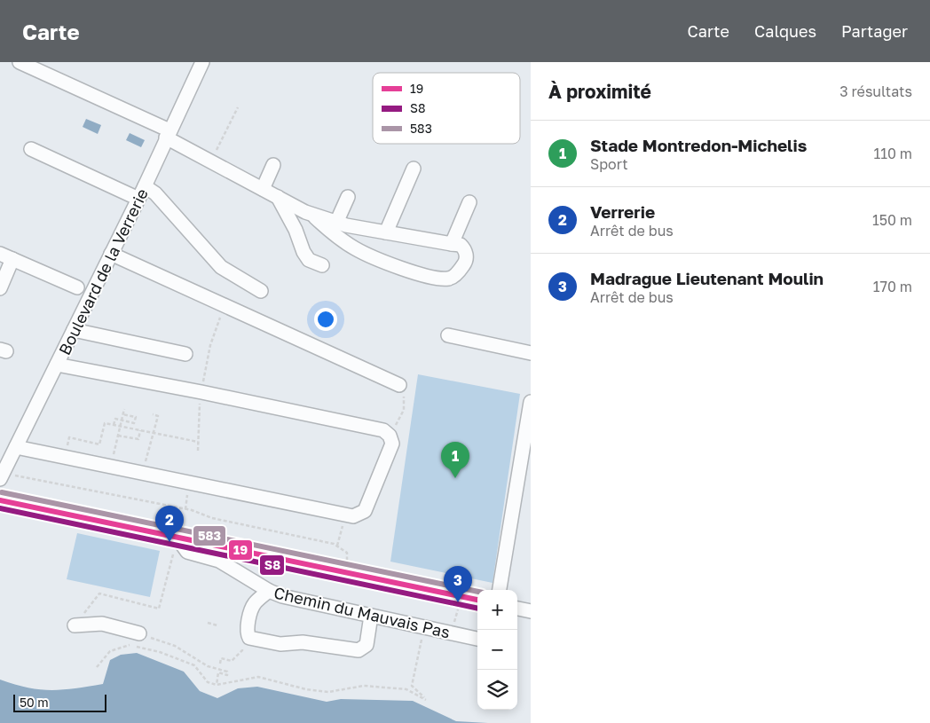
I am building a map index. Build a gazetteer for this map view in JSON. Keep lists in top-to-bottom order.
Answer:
{
  "streets": {
    "street": ["Boulevard de la Verrerie", "Chemin du Mauvais Pas"]
  },
  "lines": ["transit line 583", "transit line 19", "transit line S8"],
  "legend": ["19", "S8", "583"],
  "scale_bar": "50 m",
  "page": {
    "header": "Carte",
    "nav": ["Carte", "Calques", "Partager"],
    "heading": ["À proximité", "3 résultats"],
    "list": [
      {
        "mark": "1",
        "name": "Stade Montredon-Michelis",
        "note": "Sport",
        "value": "110 m"
      },
      {
        "mark": "2",
        "name": "Verrerie",
        "note": "Arrêt de bus",
        "value": "150 m"
      },
      {
        "mark": "3",
        "name": "Madrague Lieutenant Moulin",
        "note": "Arrêt de bus",
        "value": "170 m"
      }
    ],
    "pins": ["1", "2", "3"],
    "map_buttons": ["+", "−"],
    "scale": "50 m"
  }
}
